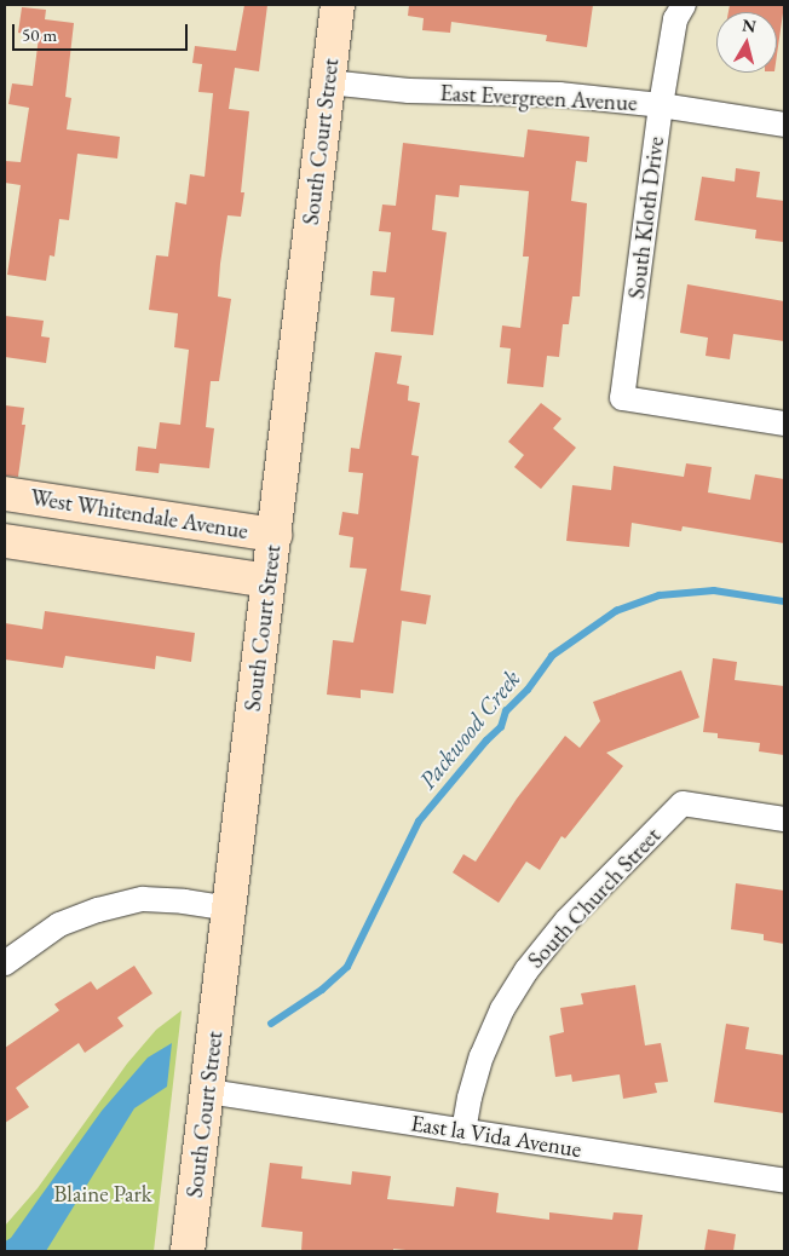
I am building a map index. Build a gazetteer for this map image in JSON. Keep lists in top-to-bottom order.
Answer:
{
  "streets": {
    "street": [
      "East Evergreen Avenue",
      "South Court Street",
      "South Kloth Drive",
      "West Whitendale Avenue",
      "South Church Street",
      "East la Vida Avenue"
    ]
  },
  "crossings": [
    ["East Evergreen Avenue", "South Court Street"],
    ["East Evergreen Avenue", "South Kloth Drive"],
    ["South Court Street", "West Whitendale Avenue"],
    ["South Court Street", "East la Vida Avenue"],
    ["South Church Street", "East la Vida Avenue"]
  ],
  "water": ["Packwood Creek"],
  "parks": ["Blaine Park"],
  "scale_bar": "50 m",
  "north": "top"
}
